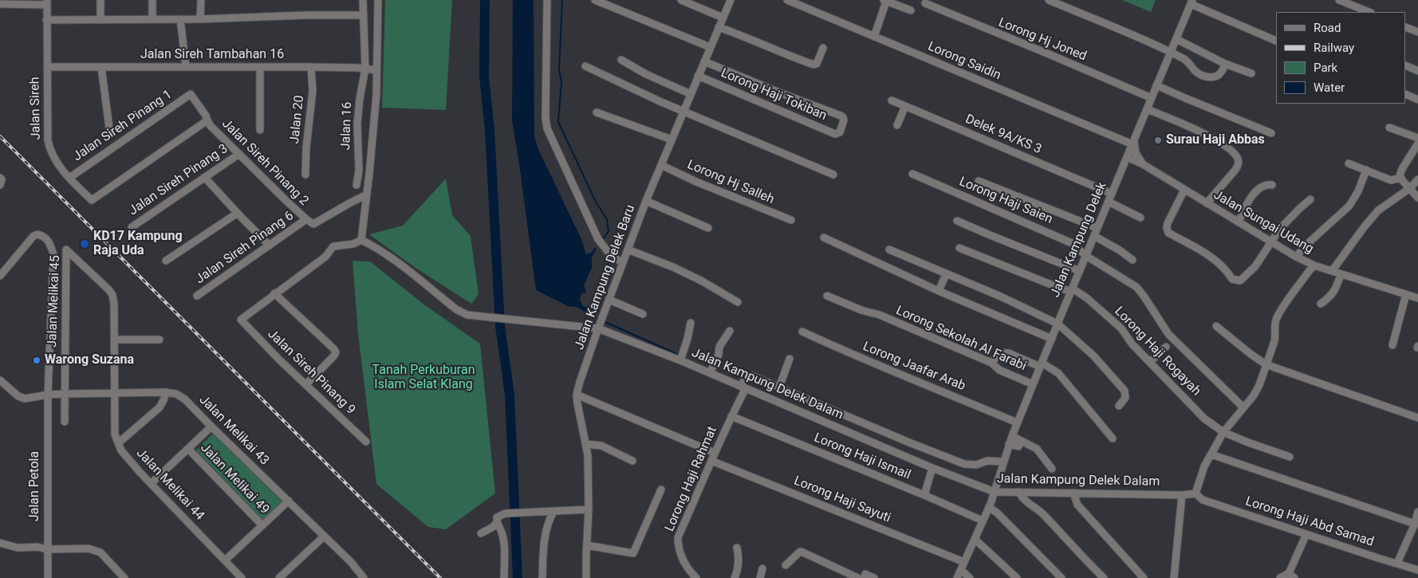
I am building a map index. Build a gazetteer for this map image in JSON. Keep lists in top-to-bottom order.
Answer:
{
  "streets": {
    "street": [
      "Lorong Hj Joned",
      "Jalan Sireh Tambahan 16",
      "Lorong Saidin",
      "Lorong Haji Tokiban",
      "Jalan Sireh",
      "Jalan 20",
      "Jalan Sireh Pinang 1",
      "Jalan 16",
      "Delek 9A/KS 3",
      "Jalan Sireh Pinang 2",
      "Jalan Sireh Pinang 3",
      "Lorong Hj Salleh",
      "Lorong Haji Saien",
      "Jalan Sungai Udang",
      "Jalan Kampung Delek",
      "Jalan Sireh Pinang 6",
      "Jalan Kampung Delek Baru",
      "Jalan Melikai 45",
      "Lorong Sekolah Al Farabi",
      "Lorong Haji Rogayah",
      "Lorong Jaafar Arab",
      "Jalan Sireh Pinang 9",
      "Jalan Kampung Delek Dalam",
      "Jalan Melikai 43",
      "Lorong Haji Ismail",
      "Jalan Melikai 49",
      "Lorong Haji Rahmat",
      "Jalan Melikai 44",
      "Jalan Petola",
      "Lorong Haji Sayuti",
      "Lorong Haji Abd Samad"
    ]
  },
  "crossings": [
    ["Lorong Hj Joned", "Jalan Kampung Delek"],
    ["Jalan Sireh Tambahan 16", "Jalan Sireh"],
    ["Jalan Sireh Tambahan 16", "Jalan 20"],
    ["Jalan Sireh Tambahan 16", "Jalan 16"],
    ["Lorong Saidin", "Jalan Kampung Delek"],
    ["Lorong Haji Tokiban", "Jalan Kampung Delek Baru"],
    ["Jalan Sireh", "Jalan Sireh Pinang 1"],
    ["Jalan Sireh", "Jalan Sireh Pinang 2"],
    ["Jalan Sireh Pinang 1", "Jalan Sireh Pinang 2"],
    ["Delek 9A/KS 3", "Jalan Kampung Delek"],
    ["Jalan Sireh Pinang 2", "Jalan Sireh Pinang 3"],
    ["Jalan Sireh Pinang 2", "Jalan Sireh Pinang 6"],
    ["Lorong Hj Salleh", "Jalan Kampung Delek Baru"],
    ["Lorong Haji Saien", "Jalan Kampung Delek"],
    ["Jalan Sungai Udang", "Jalan Kampung Delek"],
    ["Jalan Kampung Delek", "Lorong Sekolah Al Farabi"],
    ["Jalan Kampung Delek", "Lorong Haji Rogayah"],
    ["Jalan Kampung Delek", "Lorong Jaafar Arab"],
    ["Jalan Kampung Delek", "Jalan Kampung Delek Dalam"],
    ["Jalan Kampung Delek", "Lorong Haji Ismail"],
    ["Jalan Kampung Delek", "Lorong Haji Sayuti"],
    ["Jalan Kampung Delek Baru", "Jalan Kampung Delek Dalam"],
    ["Jalan Melikai 45", "Jalan Melikai 43"],
    ["Jalan Melikai 45", "Jalan Melikai 44"],
    ["Jalan Kampung Delek Dalam", "Lorong Haji Rahmat"],
    ["Jalan Kampung Delek Dalam", "Lorong Haji Abd Samad"],
    ["Jalan Melikai 43", "Jalan Melikai 44"],
    ["Jalan Melikai 43", "Jalan Petola"],
    ["Lorong Haji Ismail", "Lorong Haji Rahmat"],
    ["Lorong Haji Rahmat", "Lorong Haji Sayuti"]
  ],
  "parks": ["Tanah Perkuburan Islam Selat Klang"],
  "places": ["Surau Haji Abbas", "KD17 Kampung Raja Uda", "Warong Suzana"],
  "legend": [
    "Road",
    "Railway",
    "Park",
    "Water"
  ]
}
